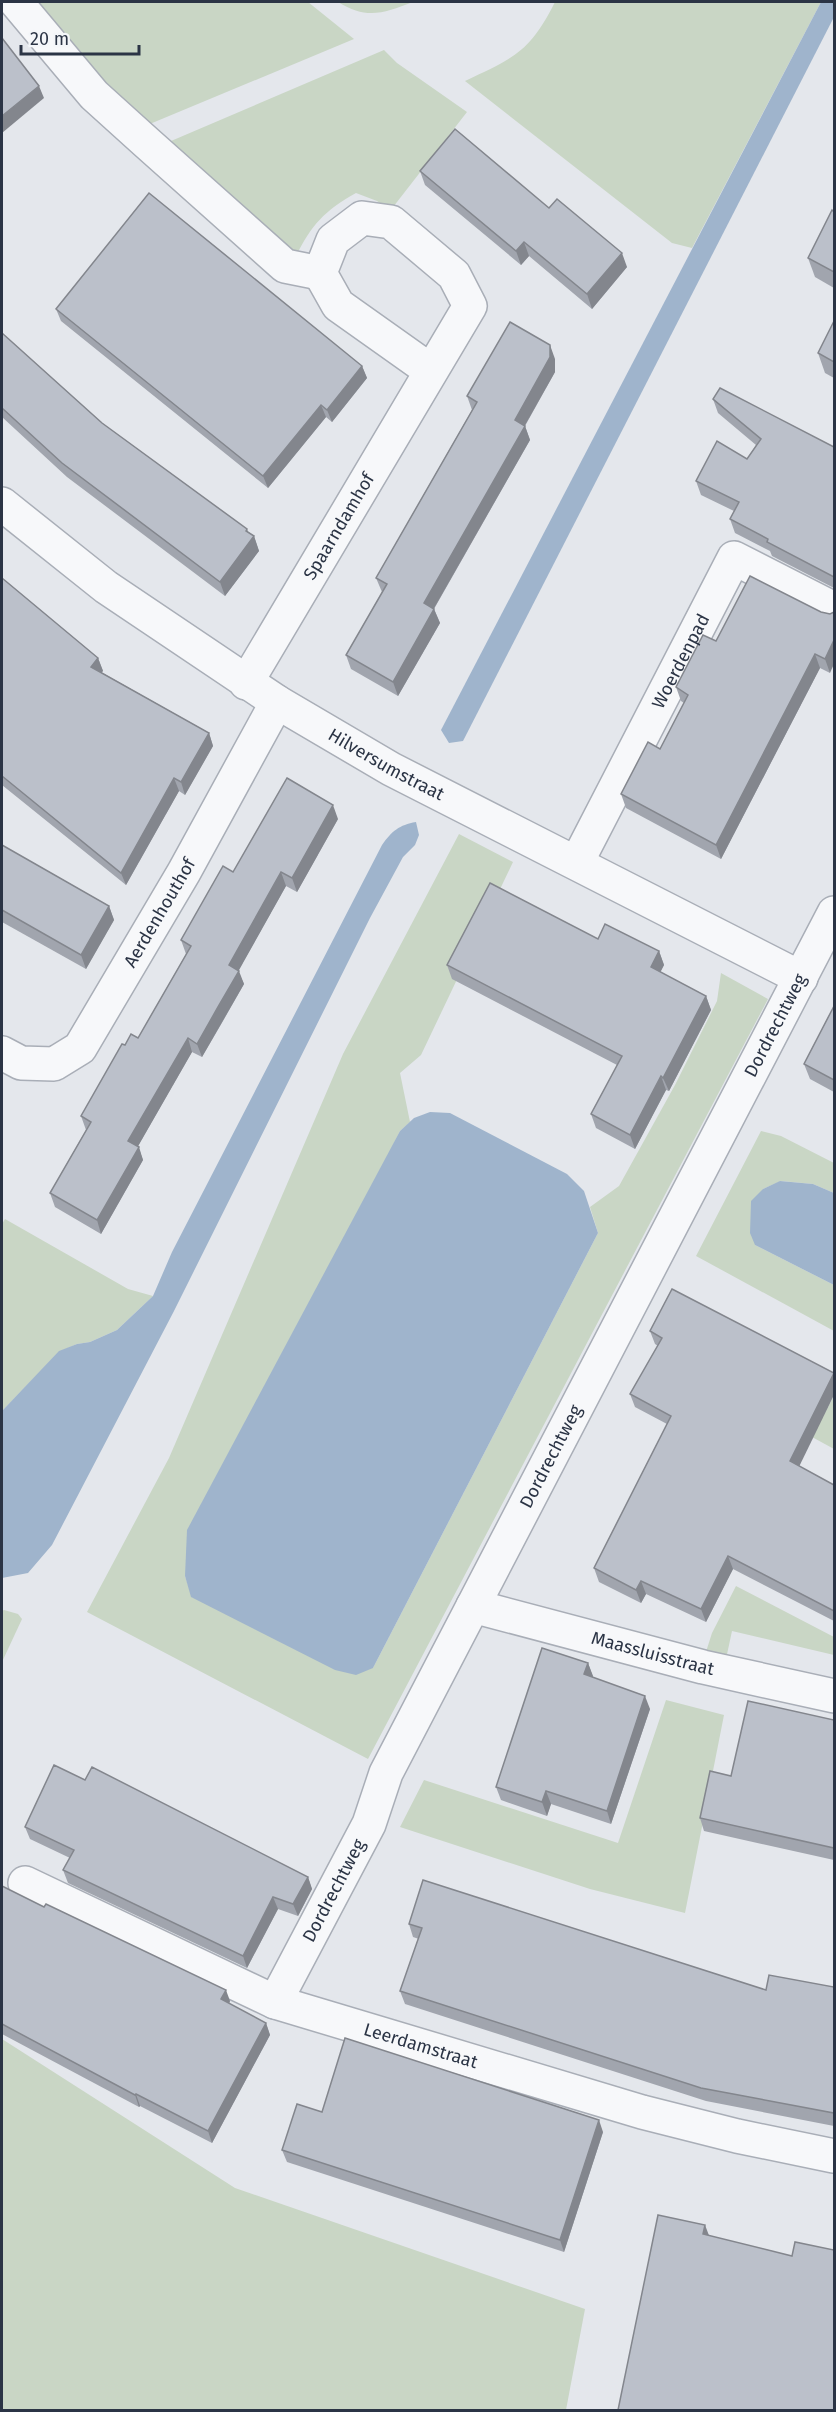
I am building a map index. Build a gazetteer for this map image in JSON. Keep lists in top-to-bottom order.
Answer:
{
  "streets": {
    "street": [
      "Spaarndamhof",
      "Woerdenpad",
      "Hilversumstraat",
      "Aerdenhouthof",
      "Dordrechtweg",
      "Maassluisstraat",
      "Leerdamstraat"
    ]
  },
  "crossings": [
    ["Spaarndamhof", "Hilversumstraat"],
    ["Woerdenpad", "Hilversumstraat"],
    ["Hilversumstraat", "Aerdenhouthof"],
    ["Hilversumstraat", "Dordrechtweg"],
    ["Dordrechtweg", "Maassluisstraat"],
    ["Dordrechtweg", "Leerdamstraat"]
  ],
  "scale_bar": "20 m"
}
